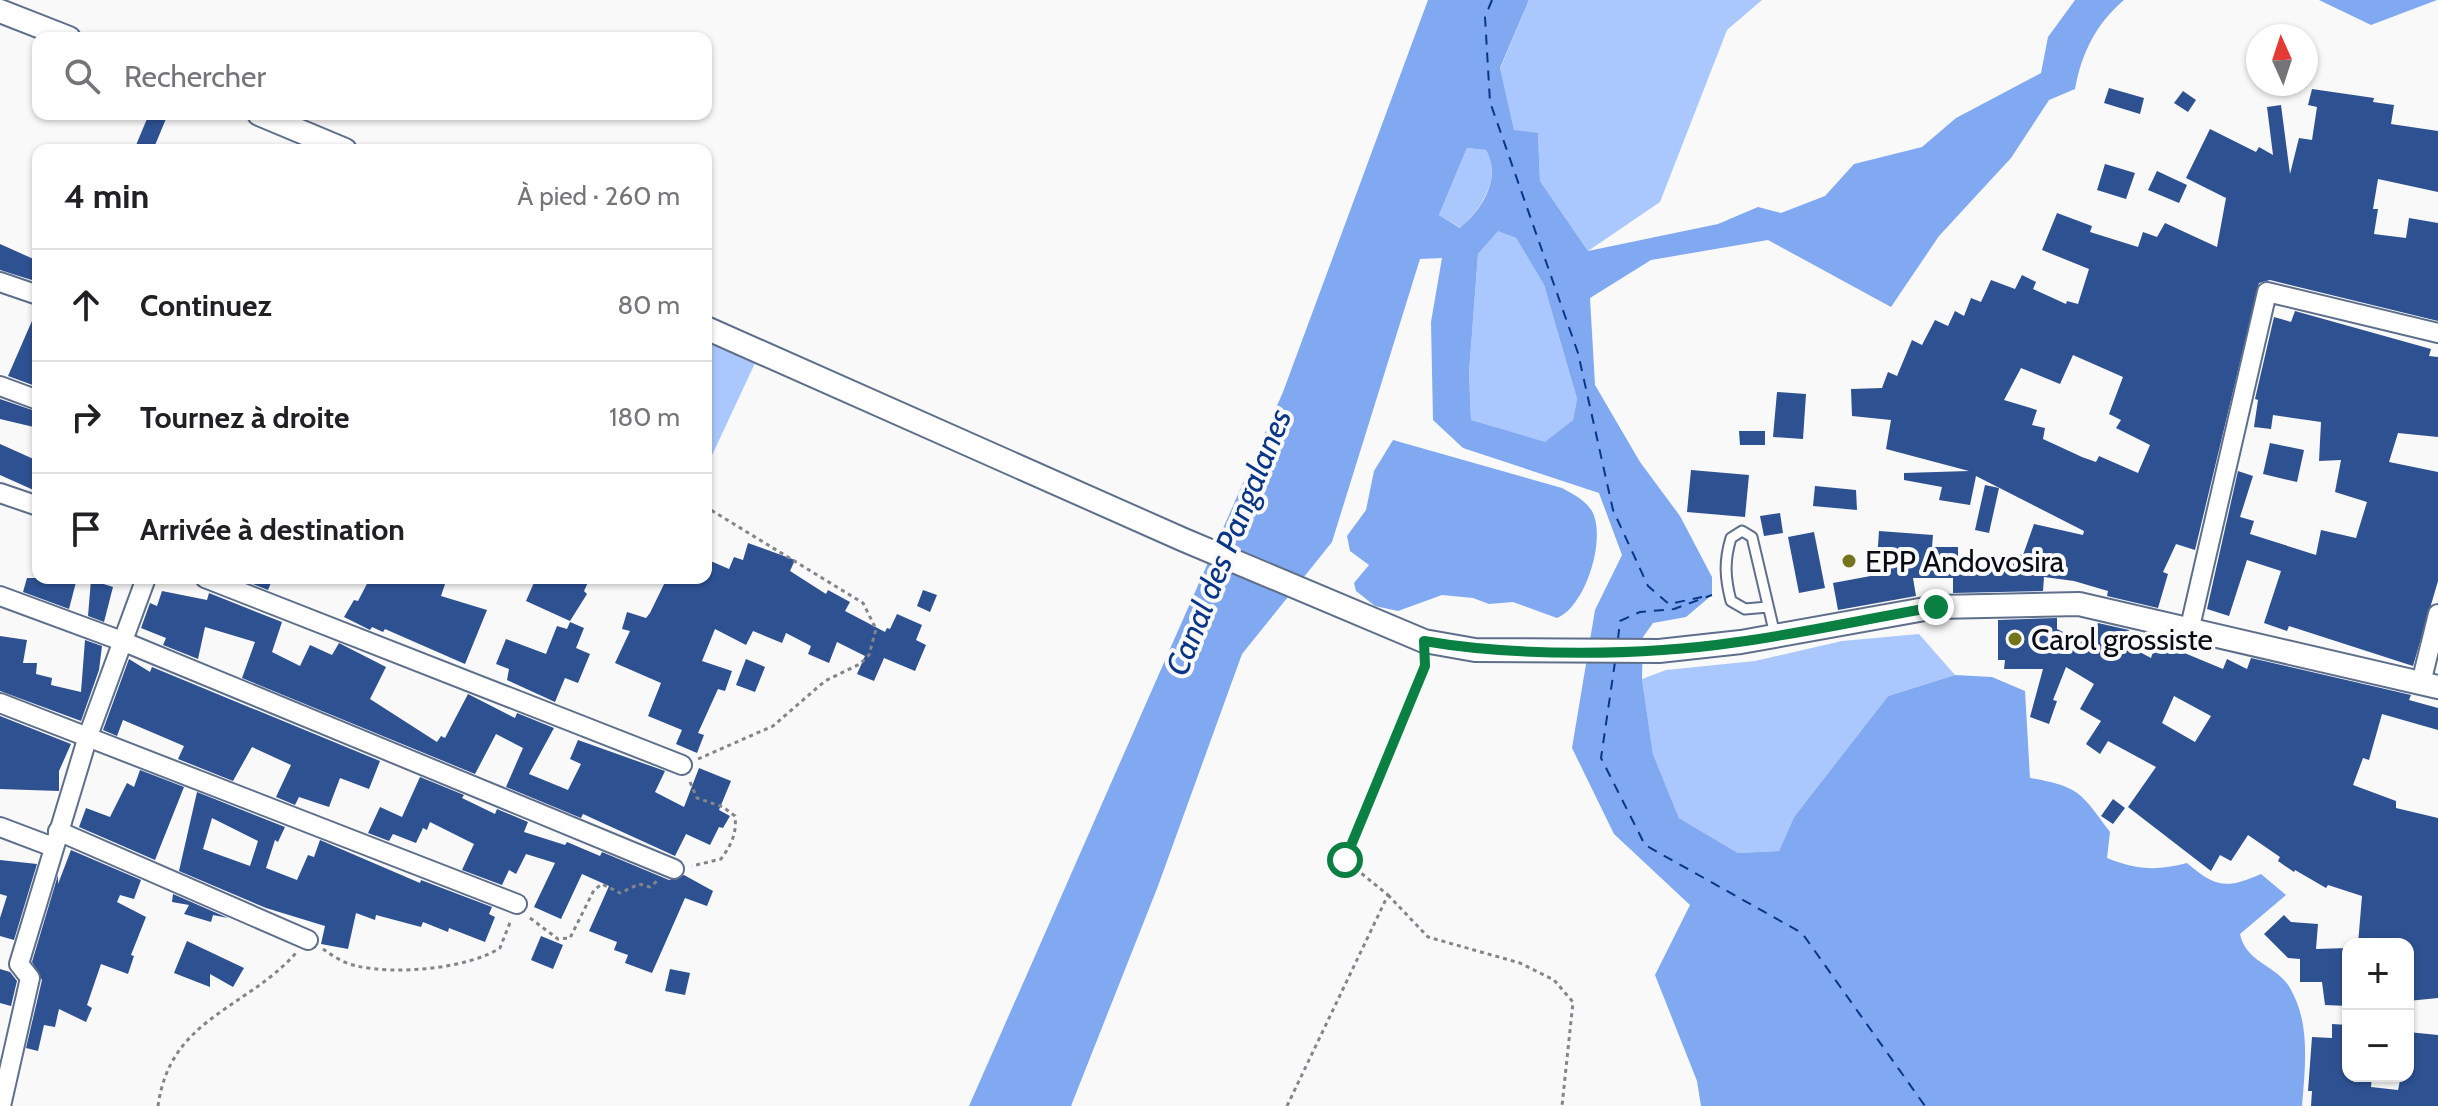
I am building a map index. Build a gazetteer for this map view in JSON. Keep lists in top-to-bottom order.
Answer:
{
  "water": ["Canal des Pangalanes"],
  "places": ["EPP Andovosira", "Carol grossiste"],
  "north": "top",
  "page": {
    "search": "Rechercher",
    "heading": ["4 min", "À pied · 260 m"],
    "list": [
      ["Continuez", "80 m"],
      ["Tournez à droite", "180 m"],
      "Arrivée à destination"
    ],
    "map_buttons": ["+", "−"]
  }
}
